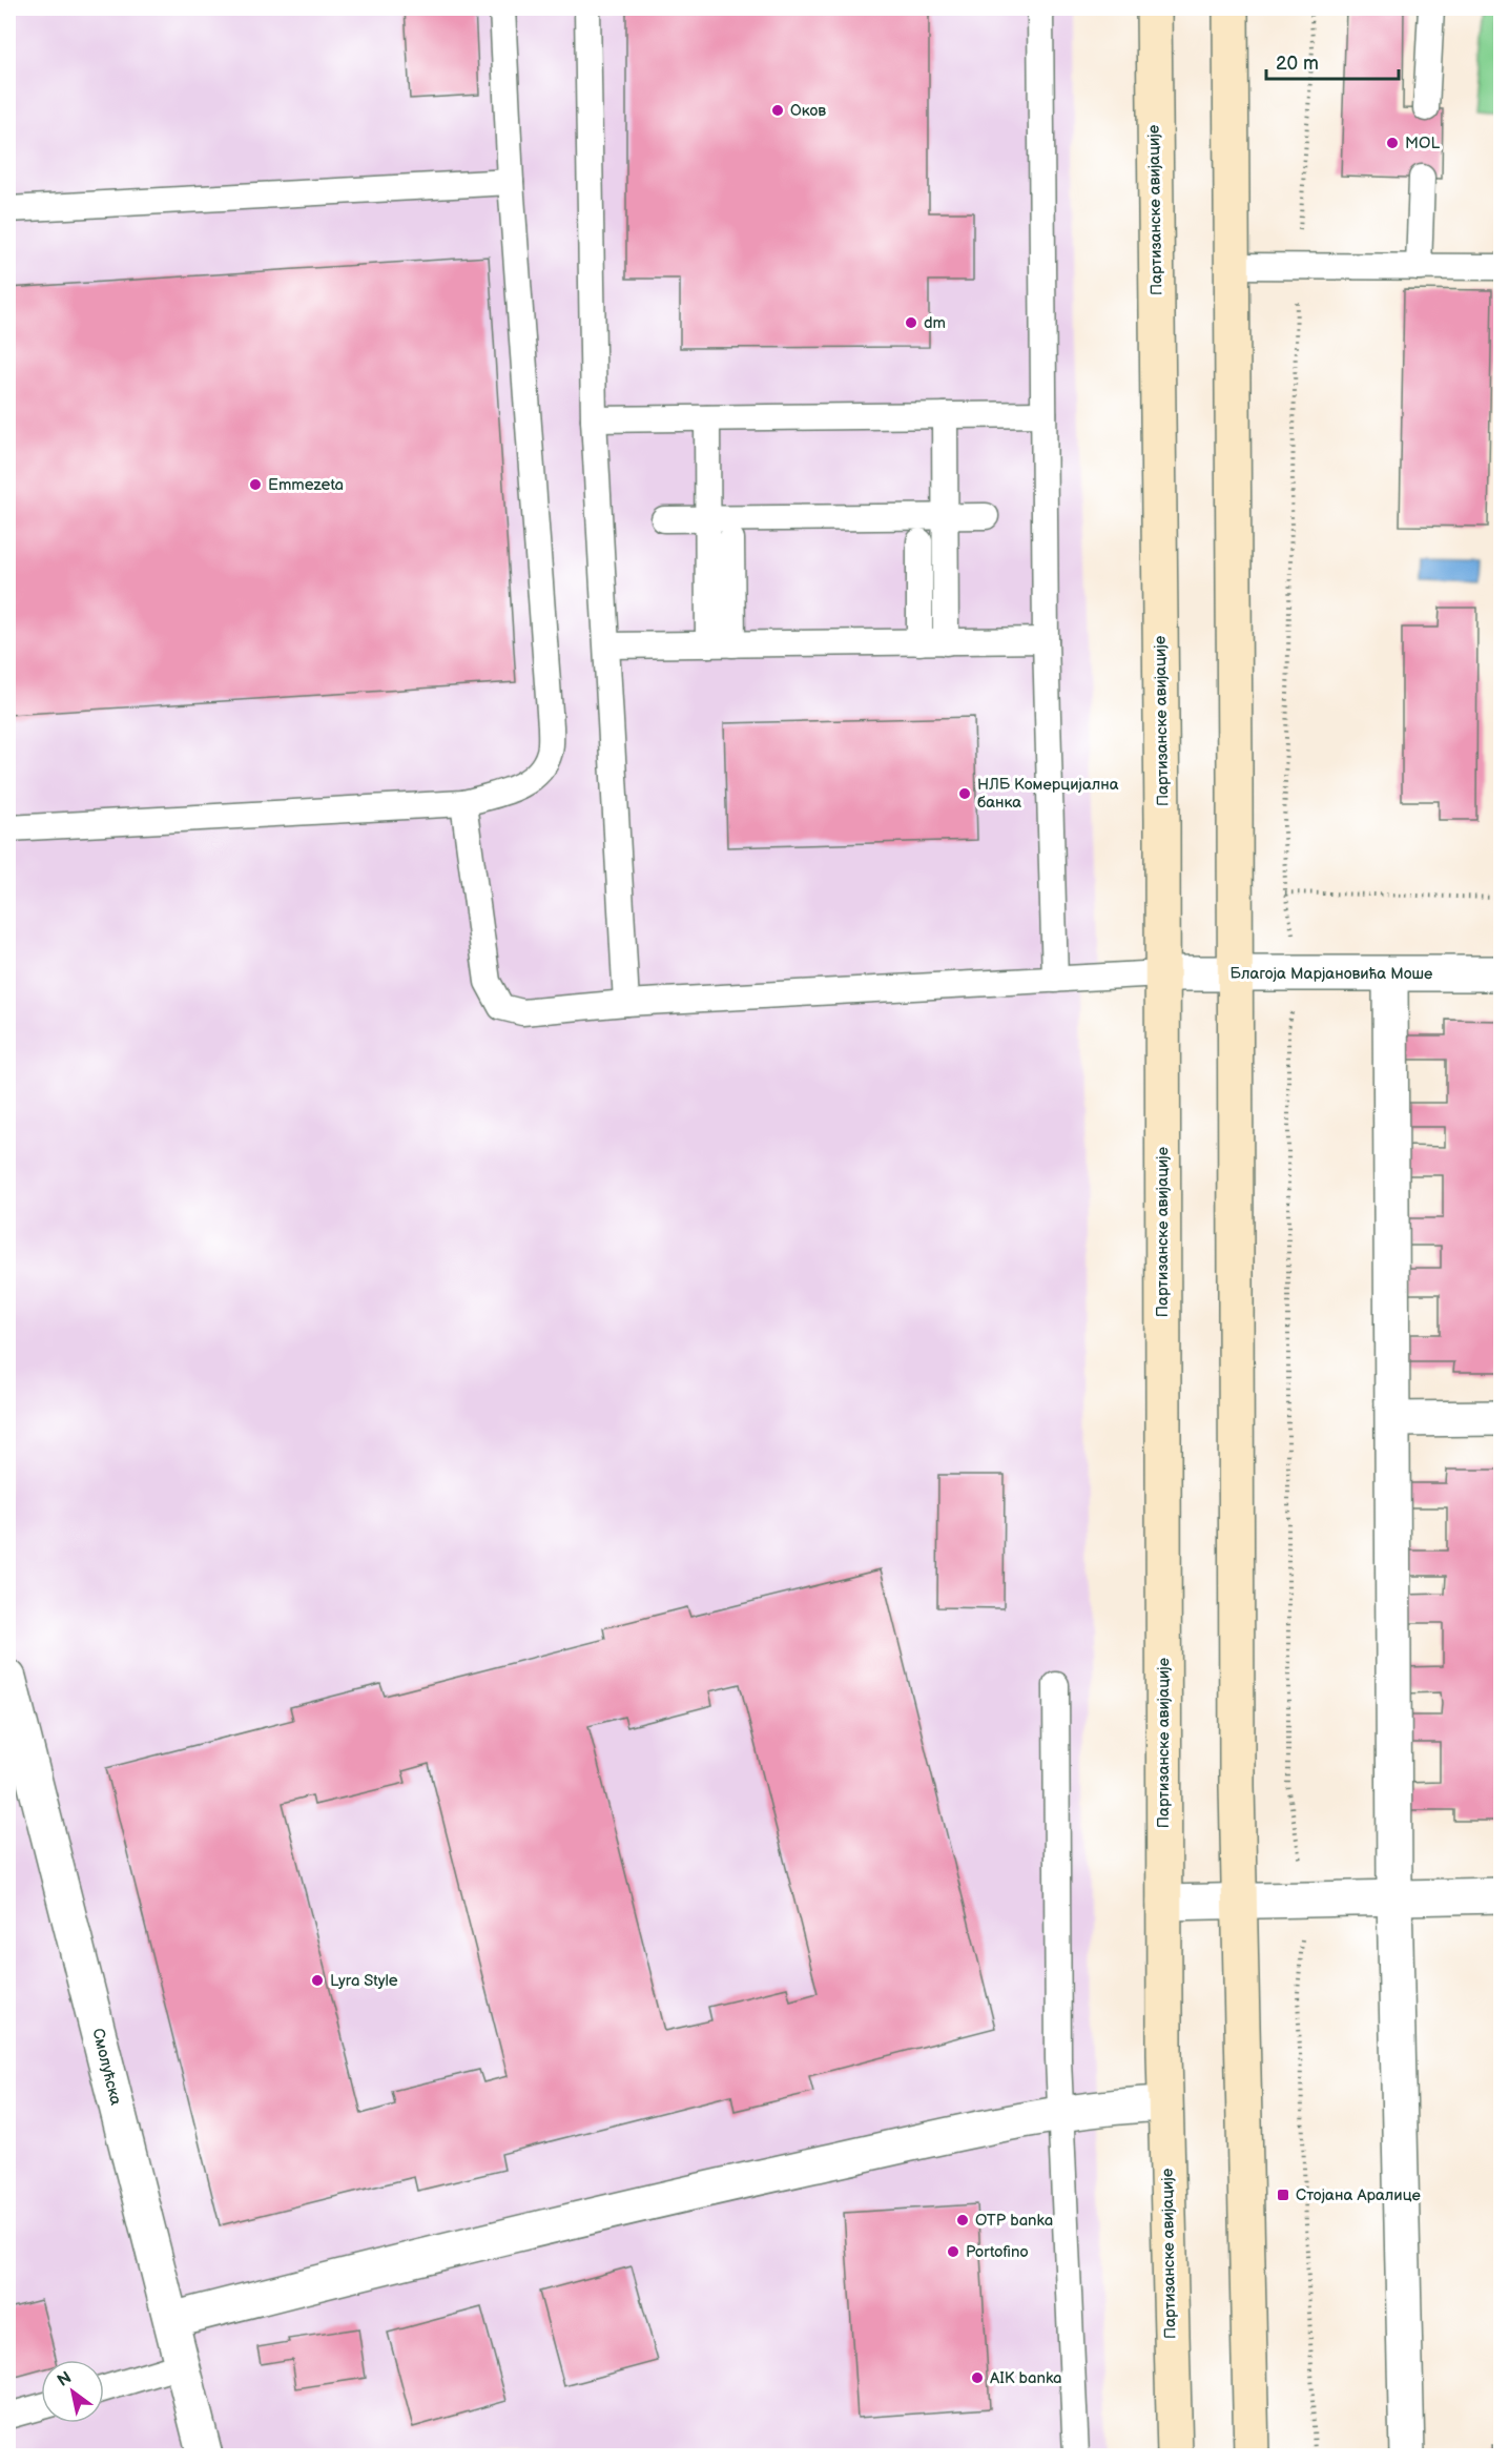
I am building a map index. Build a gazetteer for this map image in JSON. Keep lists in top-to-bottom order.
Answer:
{
  "streets": {
    "main road": ["Партизанске авијације"],
    "street": ["Благоја Марјановића Моше", "Смолућска"]
  },
  "crossings": [
    ["Партизанске авијације", "Благоја Марјановића Моше"]
  ],
  "places": {
    "other": [
      "Оков",
      "MOL",
      "dm",
      "Emmezeta",
      "НЛБ Комерцијална банка",
      "Lyra Style",
      "OTP banka",
      "Portofino",
      "AIK banka"
    ],
    "transit": ["Стојана Аралице"]
  },
  "scale_bar": "20 m",
  "north": "top left"
}
